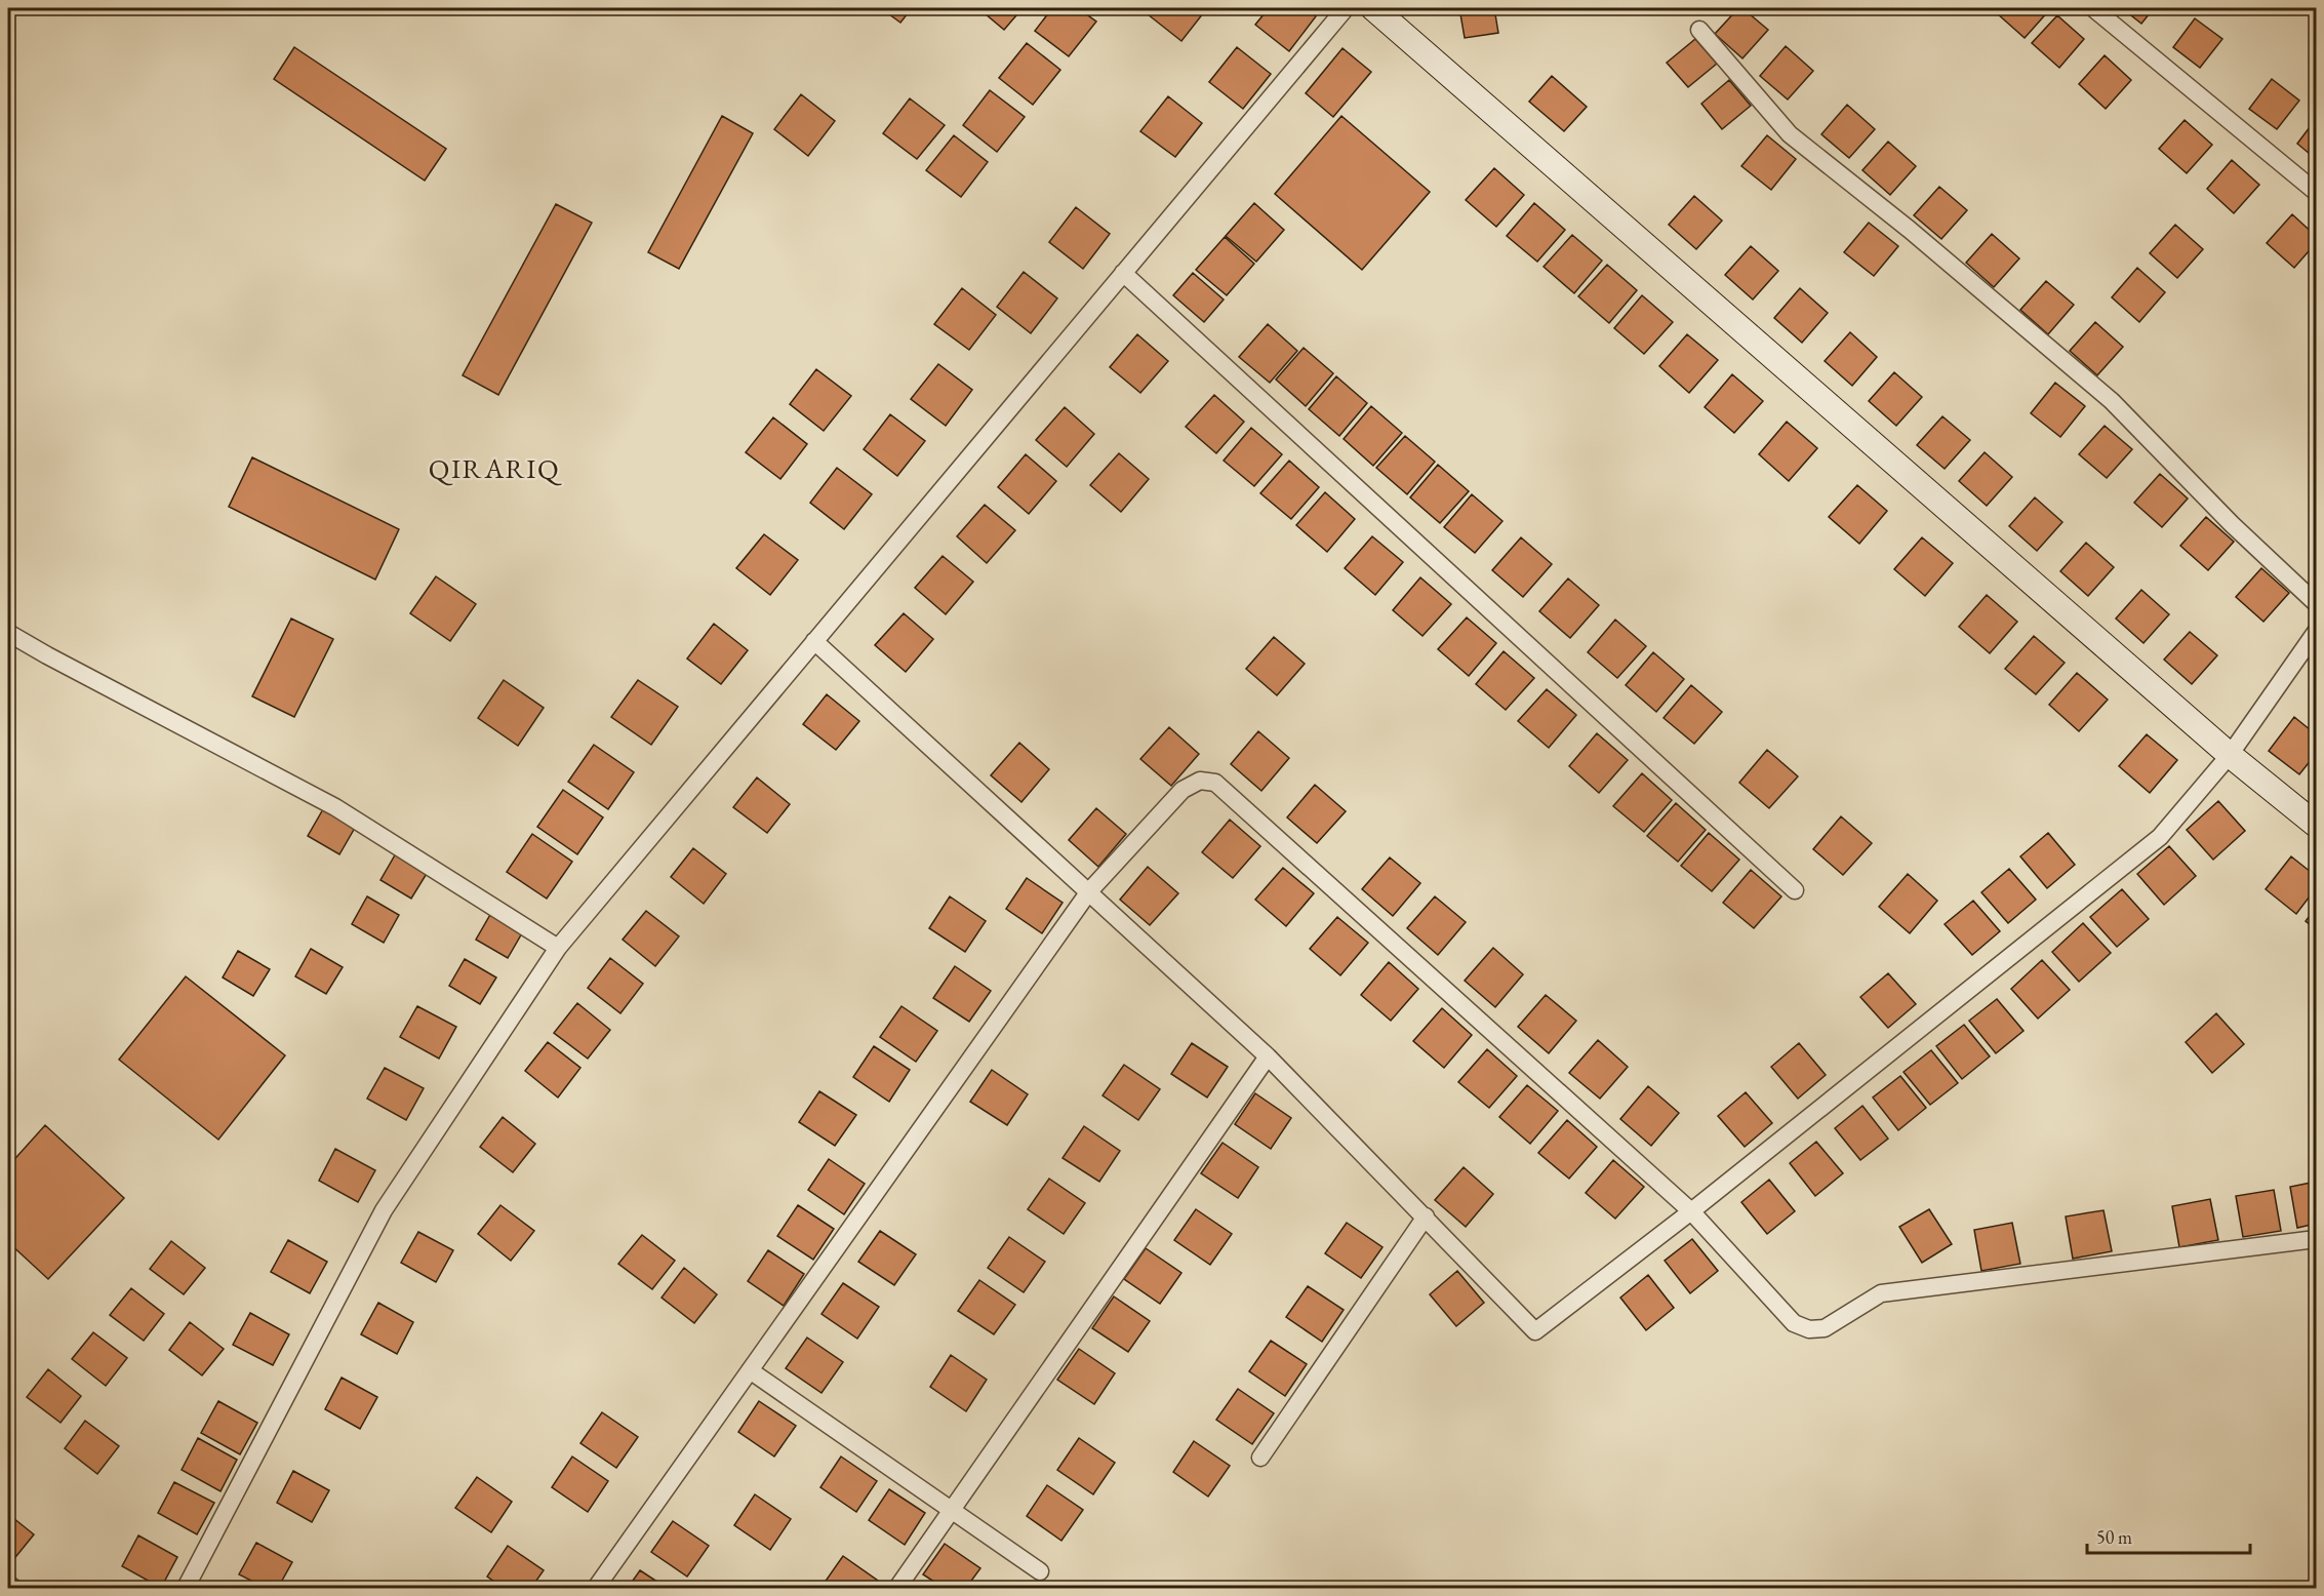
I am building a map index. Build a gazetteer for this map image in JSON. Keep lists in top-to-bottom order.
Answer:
{
  "districts": ["QIRARIQ"],
  "scale_bar": "50 m"
}
